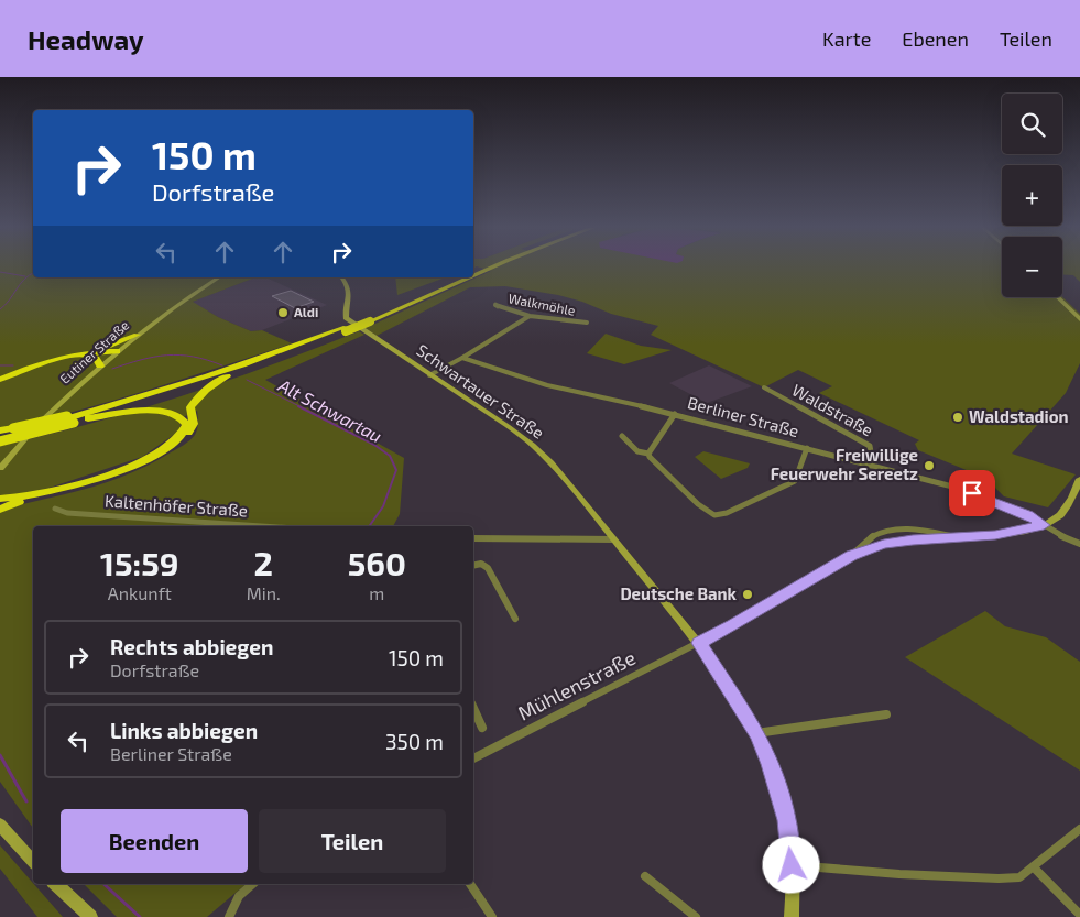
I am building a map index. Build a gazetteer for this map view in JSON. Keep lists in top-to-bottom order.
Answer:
{
  "streets": {
    "main road": ["Eutiner Straße", "Schwartauer Straße"],
    "street": [
      "Walkmöhle",
      "Waldstraße",
      "Berliner Straße",
      "Kaltenhöfer Straße",
      "Mühlenstraße"
    ]
  },
  "crossings": [
    ["Schwartauer Straße", "Mühlenstraße"],
    ["Waldstraße", "Berliner Straße"]
  ],
  "water": ["Alt Schwartau"],
  "places": [
    "Aldi",
    "Waldstadion",
    "Freiwillige Feuerwehr Sereetz",
    "Deutsche Bank"
  ],
  "page": {
    "header": "Headway",
    "nav": ["Karte", "Ebenen", "Teilen"],
    "map_buttons": ["+", "−"],
    "turn": ["150 m", "Dorfstraße"],
    "eta": [
      "15:59",
      "Ankunft",
      "2",
      "Min.",
      "560",
      "m"
    ],
    "list": [
      {
        "name": "Rechts abbiegen",
        "note": "Dorfstraße",
        "value": "150 m"
      },
      {
        "name": "Links abbiegen",
        "note": "Berliner Straße",
        "value": "350 m"
      }
    ],
    "buttons": ["Beenden", "Teilen"]
  }
}
